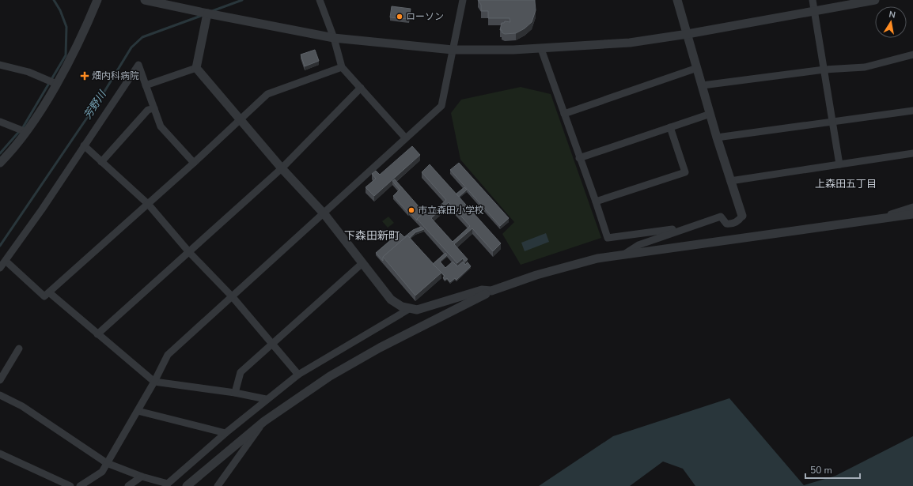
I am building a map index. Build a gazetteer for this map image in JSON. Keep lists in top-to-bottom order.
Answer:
{
  "districts": ["上森田五丁目", "下森田新町"],
  "water": ["芳野川"],
  "places": {
    "other": ["ローソン", "市立森田小学校"],
    "health": ["畑内科病院"]
  },
  "scale_bar": "50 m",
  "north": "top"
}
